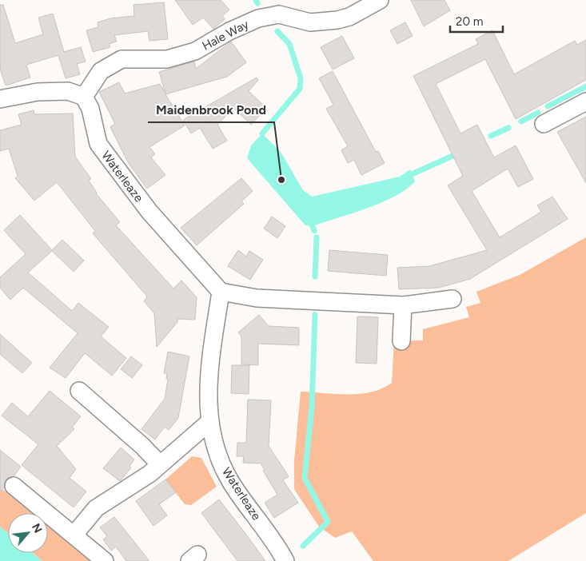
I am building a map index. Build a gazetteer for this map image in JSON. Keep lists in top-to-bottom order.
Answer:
{
  "streets": {
    "street": ["Hale Way", "Waterleaze"]
  },
  "crossings": [
    ["Hale Way", "Waterleaze"]
  ],
  "places": ["Maidenbrook Pond"],
  "scale_bar": "20 m",
  "north": "top right"
}
